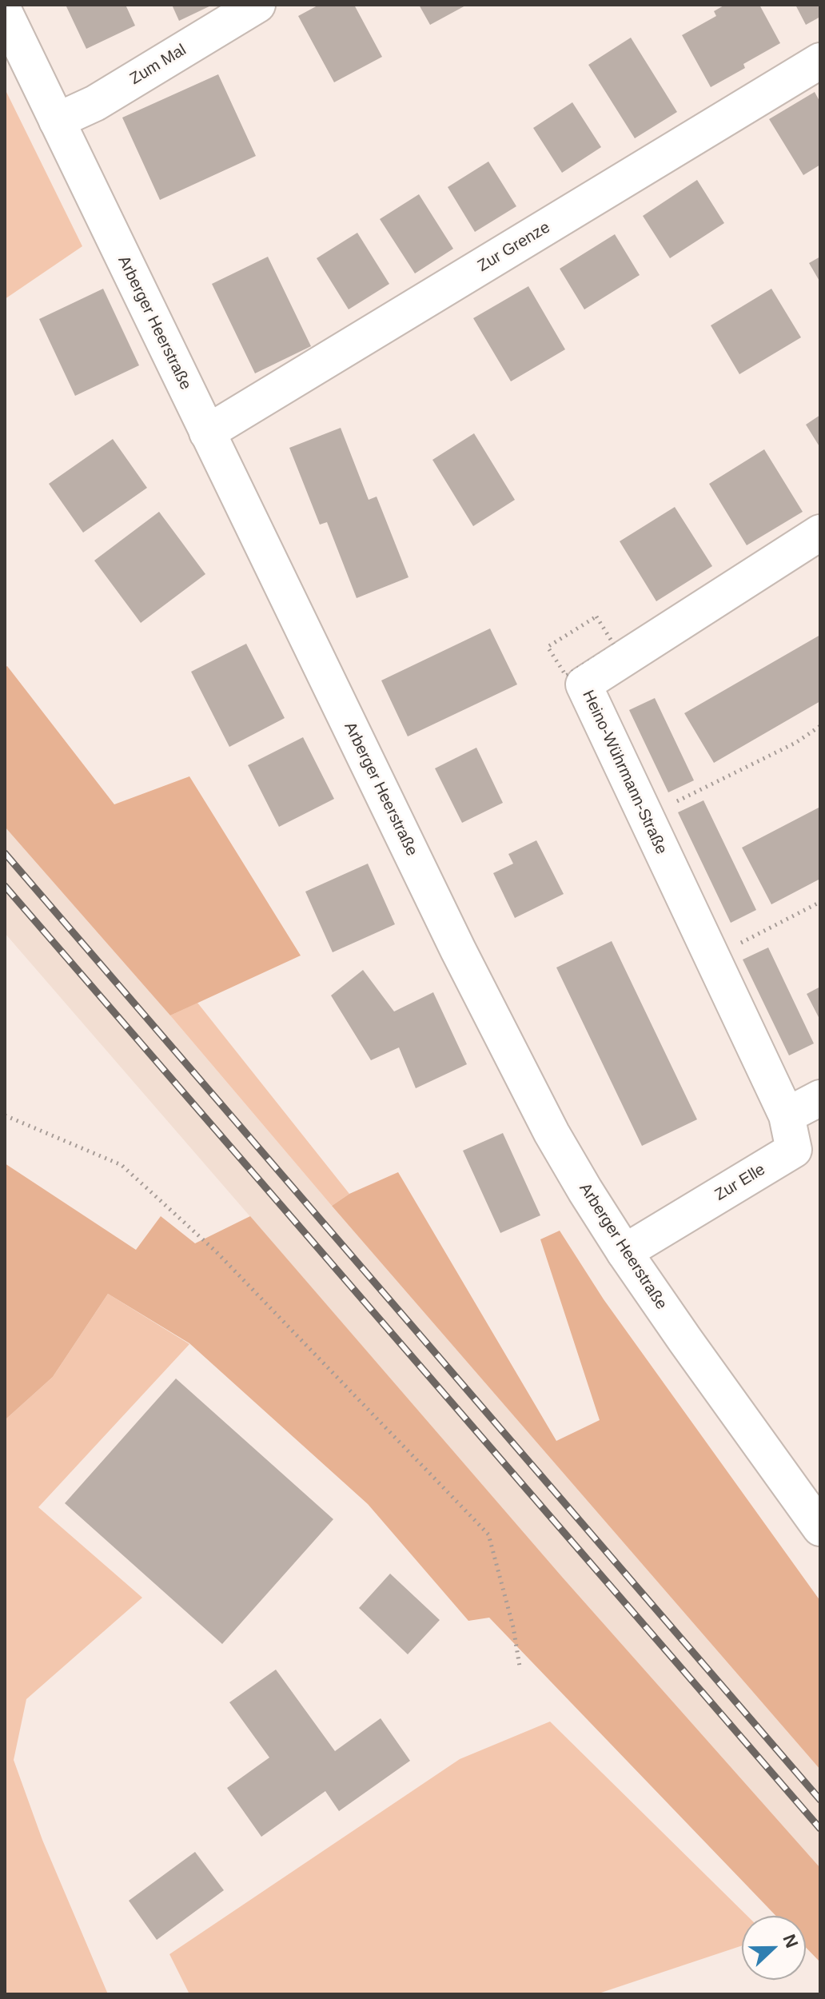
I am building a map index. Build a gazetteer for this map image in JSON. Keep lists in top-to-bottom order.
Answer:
{
  "streets": {
    "street": [
      "Zum Mal",
      "Zur Grenze",
      "Arberger Heerstraße",
      "Heino-Wührmann-Straße",
      "Zur Elle"
    ]
  },
  "crossings": [
    ["Zum Mal", "Arberger Heerstraße"],
    ["Zur Grenze", "Arberger Heerstraße"],
    ["Arberger Heerstraße", "Zur Elle"],
    ["Heino-Wührmann-Straße", "Zur Elle"]
  ],
  "north": "right"
}
